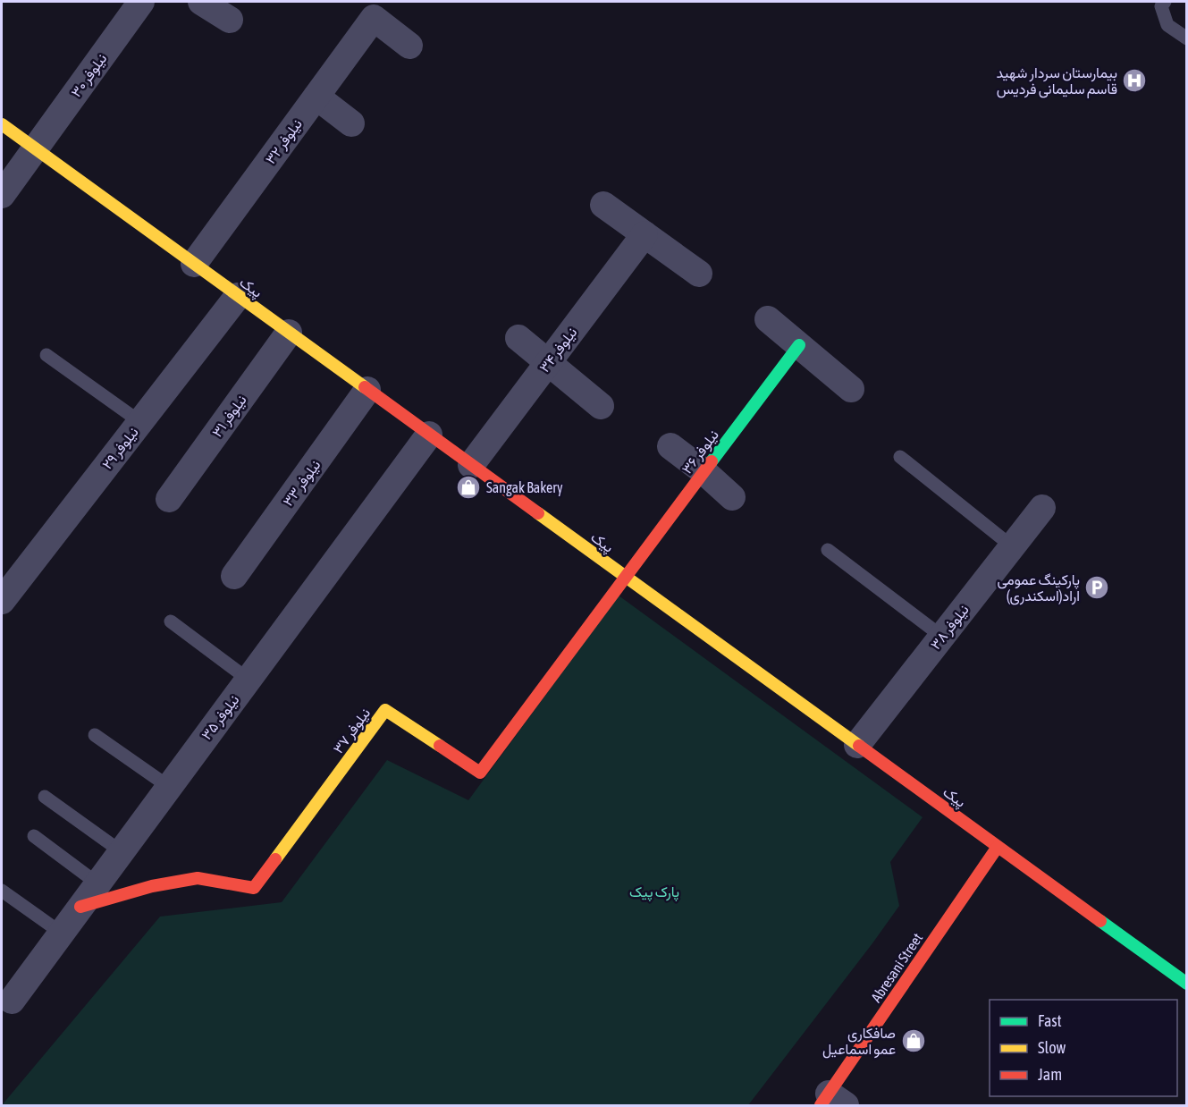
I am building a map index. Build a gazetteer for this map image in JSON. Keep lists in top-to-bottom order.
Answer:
{
  "streets": {
    "street": [
      "نیلوفر ۳۰",
      "نیلوفر ۳۲",
      "پیک",
      "نیلوفر ۳۴",
      "نیلوفر ۳۱",
      "نیلوفر ۲۹",
      "نیلوفر ۳۶",
      "نیلوفر ۳۳",
      "نیلوفر ۳۸",
      "نیلوفر ۳۵",
      "نیلوفر ۳۷",
      "Abresani Street"
    ]
  },
  "crossings": [
    ["نیلوفر ۳۰", "پیک"],
    ["نیلوفر ۳۲", "پیک"],
    ["پیک", "نیلوفر ۳۴"],
    ["پیک", "نیلوفر ۳۱"],
    ["پیک", "نیلوفر ۲۹"],
    ["پیک", "نیلوفر ۳۶"],
    ["پیک", "نیلوفر ۳۳"],
    ["پیک", "نیلوفر ۳۸"],
    ["پیک", "نیلوفر ۳۵"],
    ["پیک", "نیلوفر ۳۷"],
    ["پیک", "Abresani Street"],
    ["نیلوفر ۳۶", "نیلوفر ۳۷"],
    ["نیلوفر ۳۵", "نیلوفر ۳۷"]
  ],
  "parks": ["پارک پیک"],
  "places": {
    "hospital": ["بیمارستان سردار شهید قاسم سلیمانی فردیس"],
    "shop": ["Sangak Bakery", "صافکاری عمو اسماعیل"],
    "parking": ["پارکینگ عمومی اراد(اسکندری)"]
  },
  "legend": ["Fast", "Slow", "Jam"]
}
